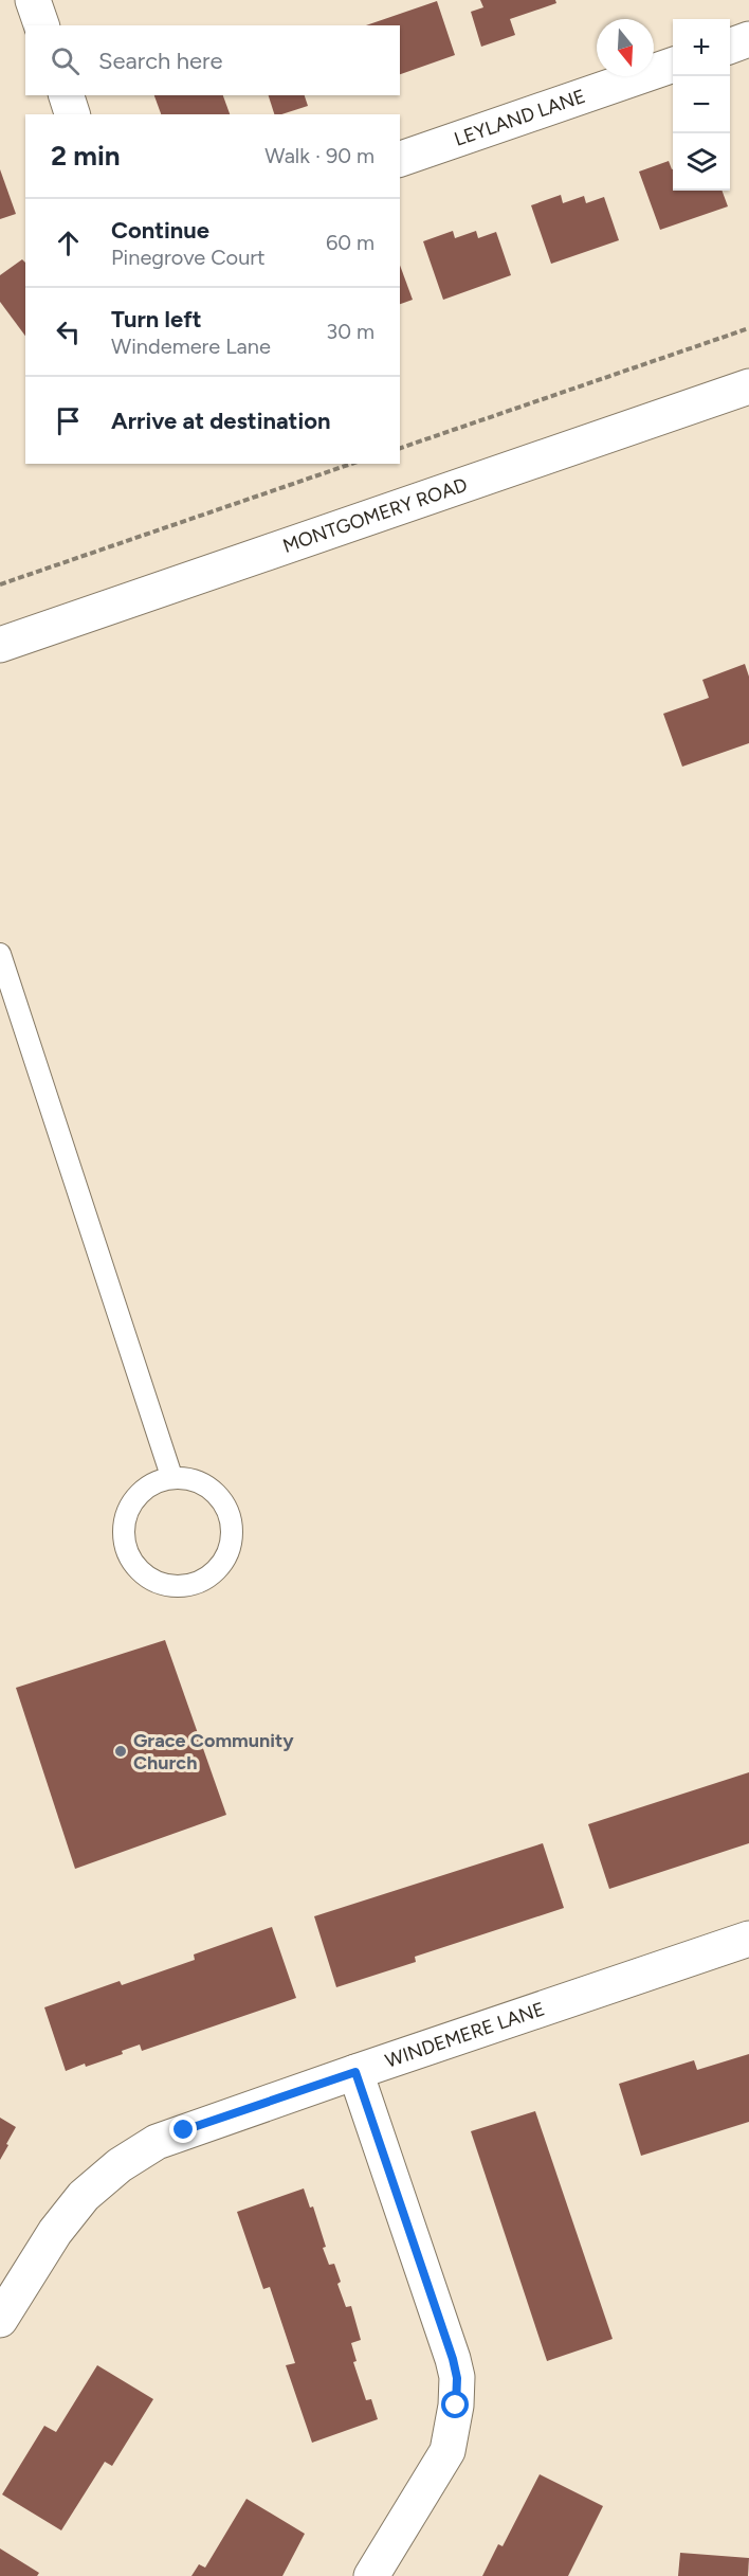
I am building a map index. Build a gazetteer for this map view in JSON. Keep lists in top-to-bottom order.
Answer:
{
  "streets": {
    "street": ["LEYLAND LANE", "MONTGOMERY ROAD", "WINDEMERE LANE"]
  },
  "places": ["Grace Community Church"],
  "north": "bottom",
  "page": {
    "map_buttons": ["+", "−"],
    "search": "Search here",
    "heading": ["2 min", "Walk · 90 m"],
    "list": [
      ["Continue", "Pinegrove Court", "60 m"],
      ["Turn left", "Windemere Lane", "30 m"],
      "Arrive at destination"
    ]
  }
}
